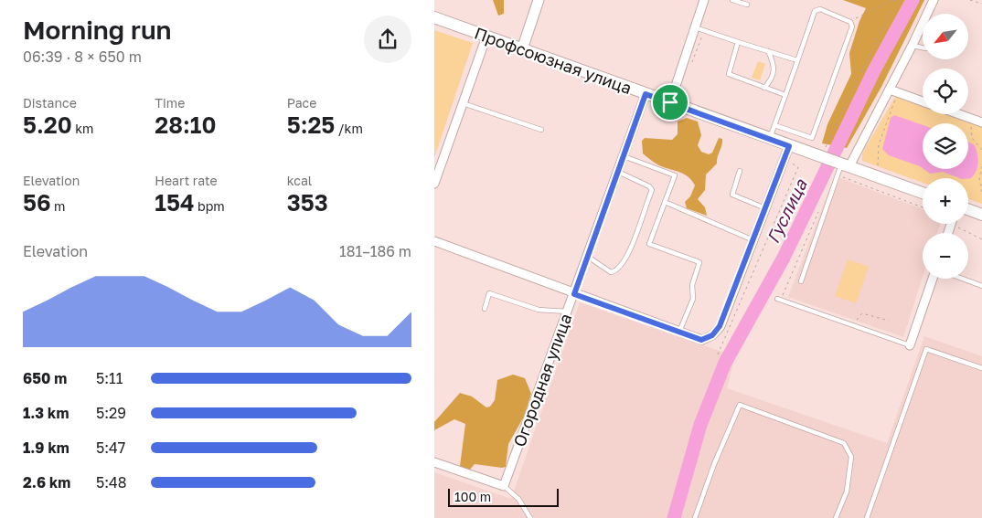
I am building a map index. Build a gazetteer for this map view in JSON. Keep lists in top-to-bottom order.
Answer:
{
  "streets": {
    "main road": ["Профсоюзная улица"],
    "street": ["Огородная улица"]
  },
  "crossings": [
    ["Профсоюзная улица", "Огородная улица"]
  ],
  "water": ["Гуслица"],
  "scale_bar": "100 m",
  "north": "bottom left",
  "page": {
    "heading": ["Morning run", "06:39 · 8 × 650 m"],
    "map_buttons": ["+", "−"],
    "stats": [
      ["Distance", "5.20 km"],
      ["Time", "28:10"],
      ["Pace", "5:25 /km"],
      ["Elevation", "56 m"],
      ["Heart rate", "154 bpm"],
      ["kcal", "353"]
    ],
    "chart": ["Elevation", "181–186 m"],
    "list": [
      {
        "name": "650 m",
        "note": "5:11"
      },
      {
        "name": "1.3 km",
        "note": "5:29"
      },
      {
        "name": "1.9 km",
        "note": "5:47"
      },
      {
        "name": "2.6 km",
        "note": "5:48"
      }
    ],
    "scale": "100 m"
  }
}
